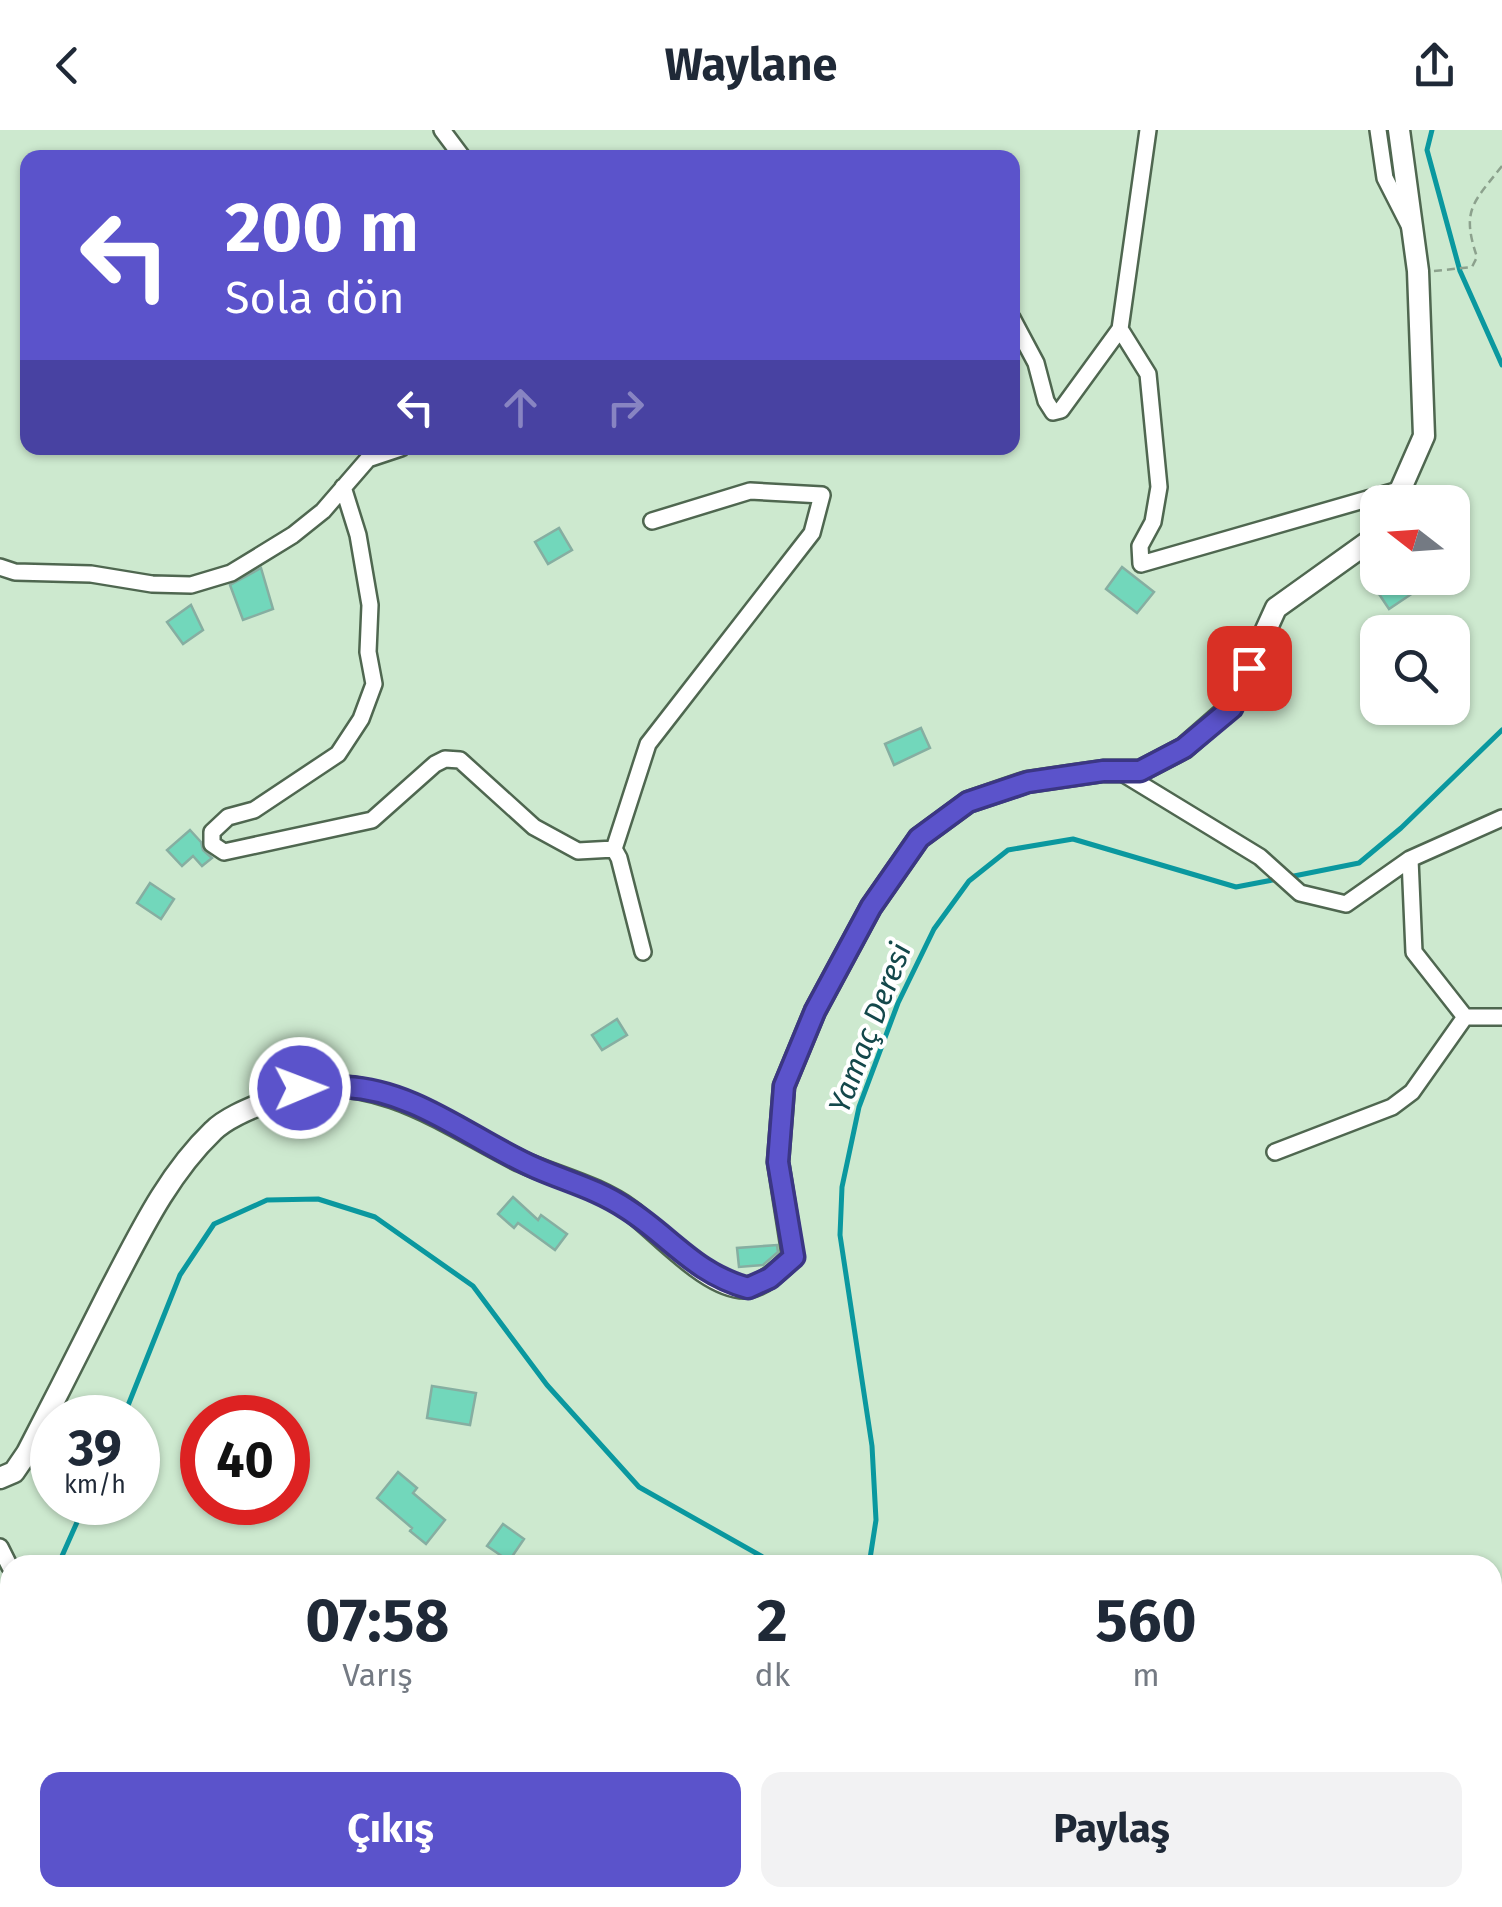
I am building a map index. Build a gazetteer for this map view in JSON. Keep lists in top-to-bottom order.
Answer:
{
  "water": ["Yamaç Deresi"],
  "north": "left",
  "page": {
    "header": "Waylane",
    "turn": ["200 m", "Sola dön"],
    "speed": "39 km/h",
    "limit": "40",
    "eta": [
      "07:58",
      "Varış",
      "2",
      "dk",
      "560",
      "m"
    ],
    "buttons": ["Çıkış", "Paylaş"]
  }
}
